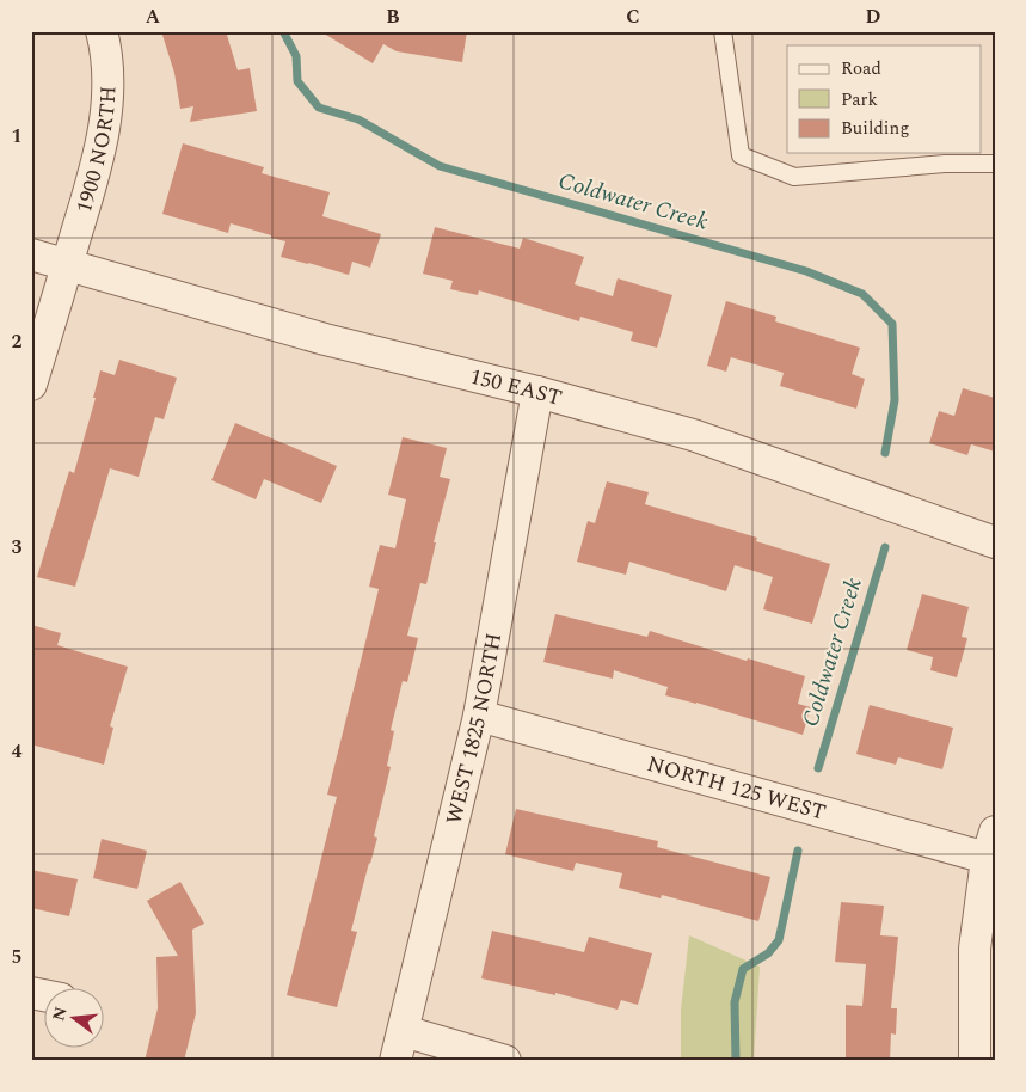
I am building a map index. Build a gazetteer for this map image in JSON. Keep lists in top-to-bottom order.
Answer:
{
  "streets": {
    "street": [
      "1900 NORTH",
      "150 EAST",
      "WEST 1825 NORTH",
      "NORTH 125 WEST"
    ]
  },
  "crossings": [
    ["1900 NORTH", "150 EAST"],
    ["150 EAST", "WEST 1825 NORTH"],
    ["WEST 1825 NORTH", "NORTH 125 WEST"]
  ],
  "water": ["Coldwater Creek"],
  "legend": ["Road", "Park", "Building"],
  "north": "left",
  "grid": {
    "columns": [
      "A",
      "B",
      "C",
      "D"
    ],
    "rows": [
      "1",
      "2",
      "3",
      "4",
      "5"
    ]
  }
}
